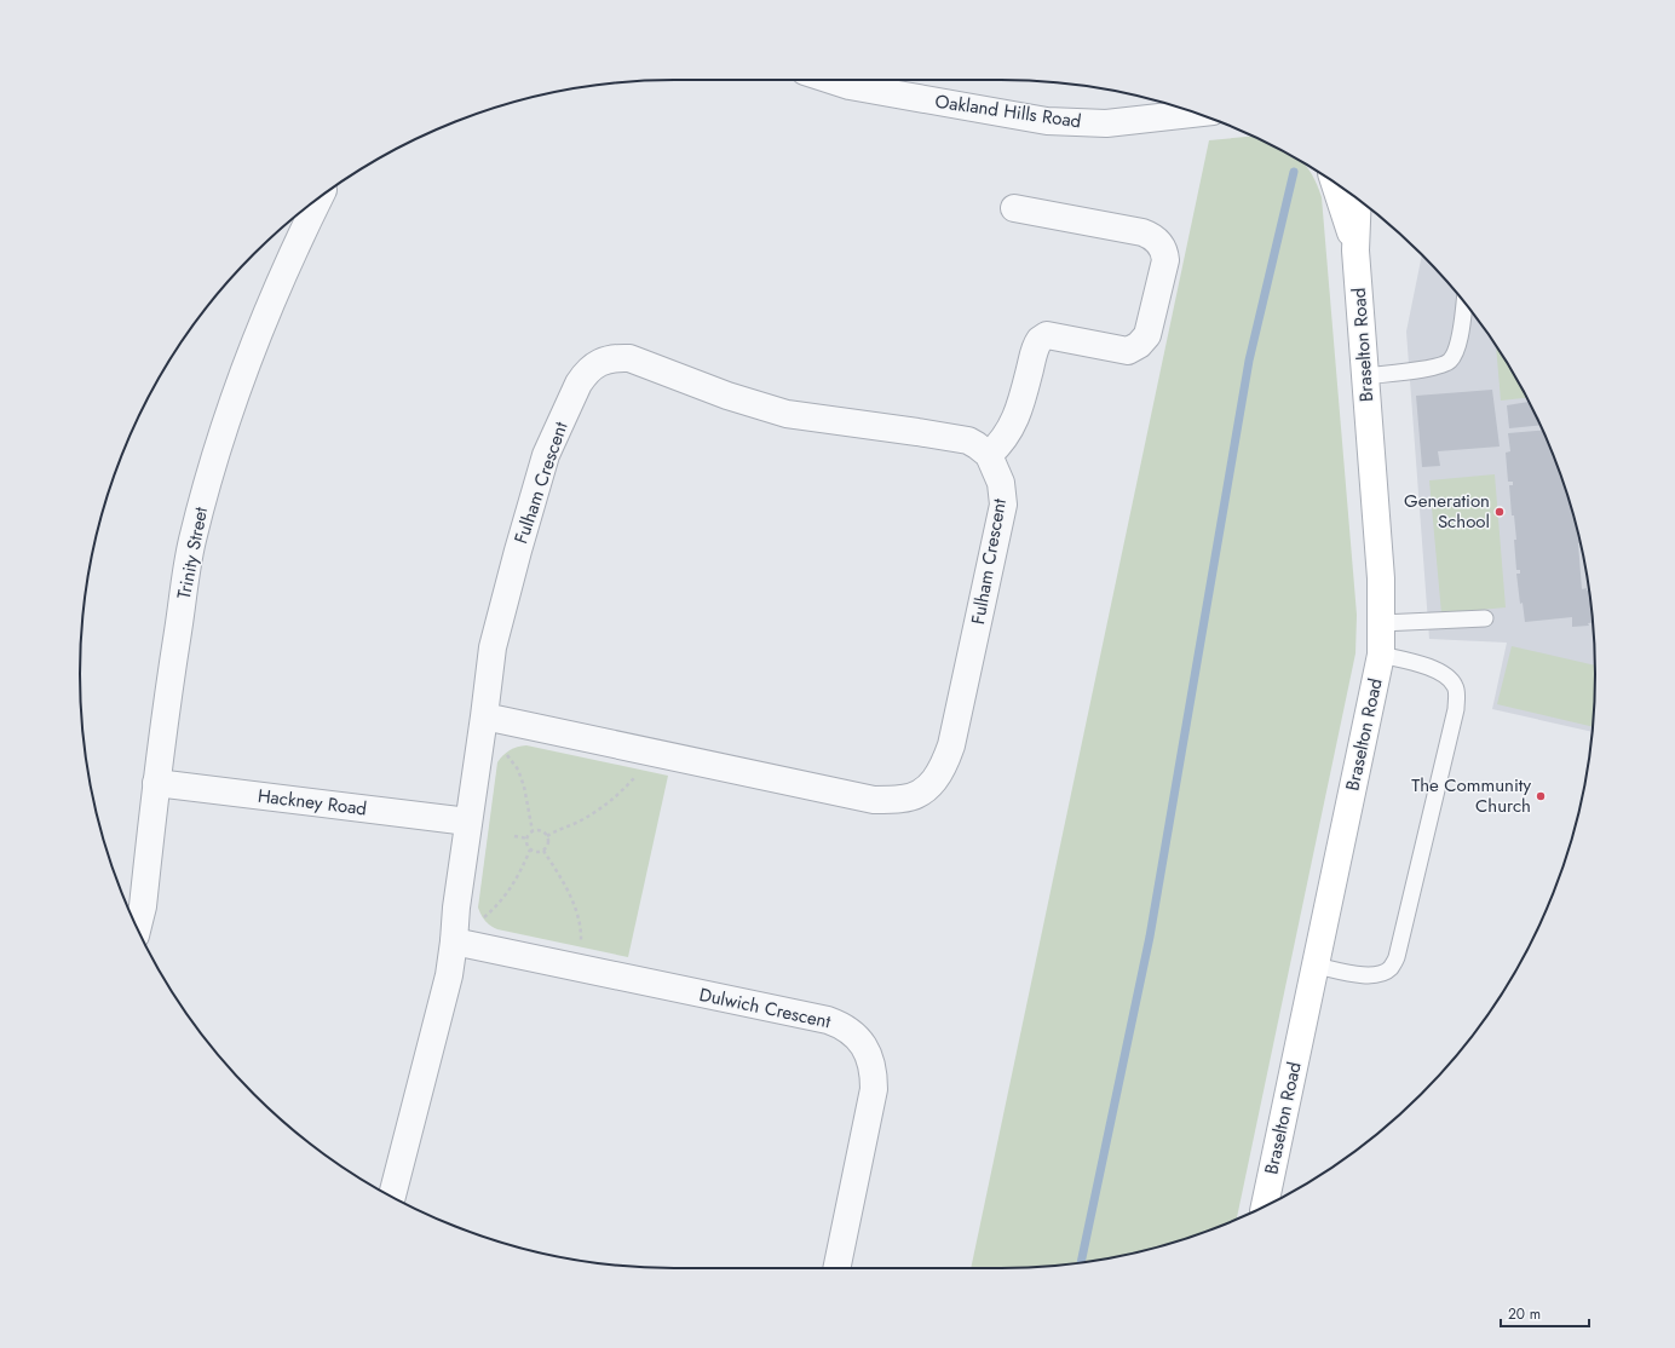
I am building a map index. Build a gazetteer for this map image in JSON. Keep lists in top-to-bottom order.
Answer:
{
  "streets": {
    "street": [
      "Oakland Hills Road",
      "Braselton Road",
      "Fulham Crescent",
      "Trinity Street",
      "Hackney Road",
      "Dulwich Crescent"
    ]
  },
  "crossings": [
    ["Fulham Crescent", "Hackney Road"],
    ["Trinity Street", "Hackney Road"]
  ],
  "places": ["Generation School", "The Community Church"],
  "scale_bar": "20 m"
}
